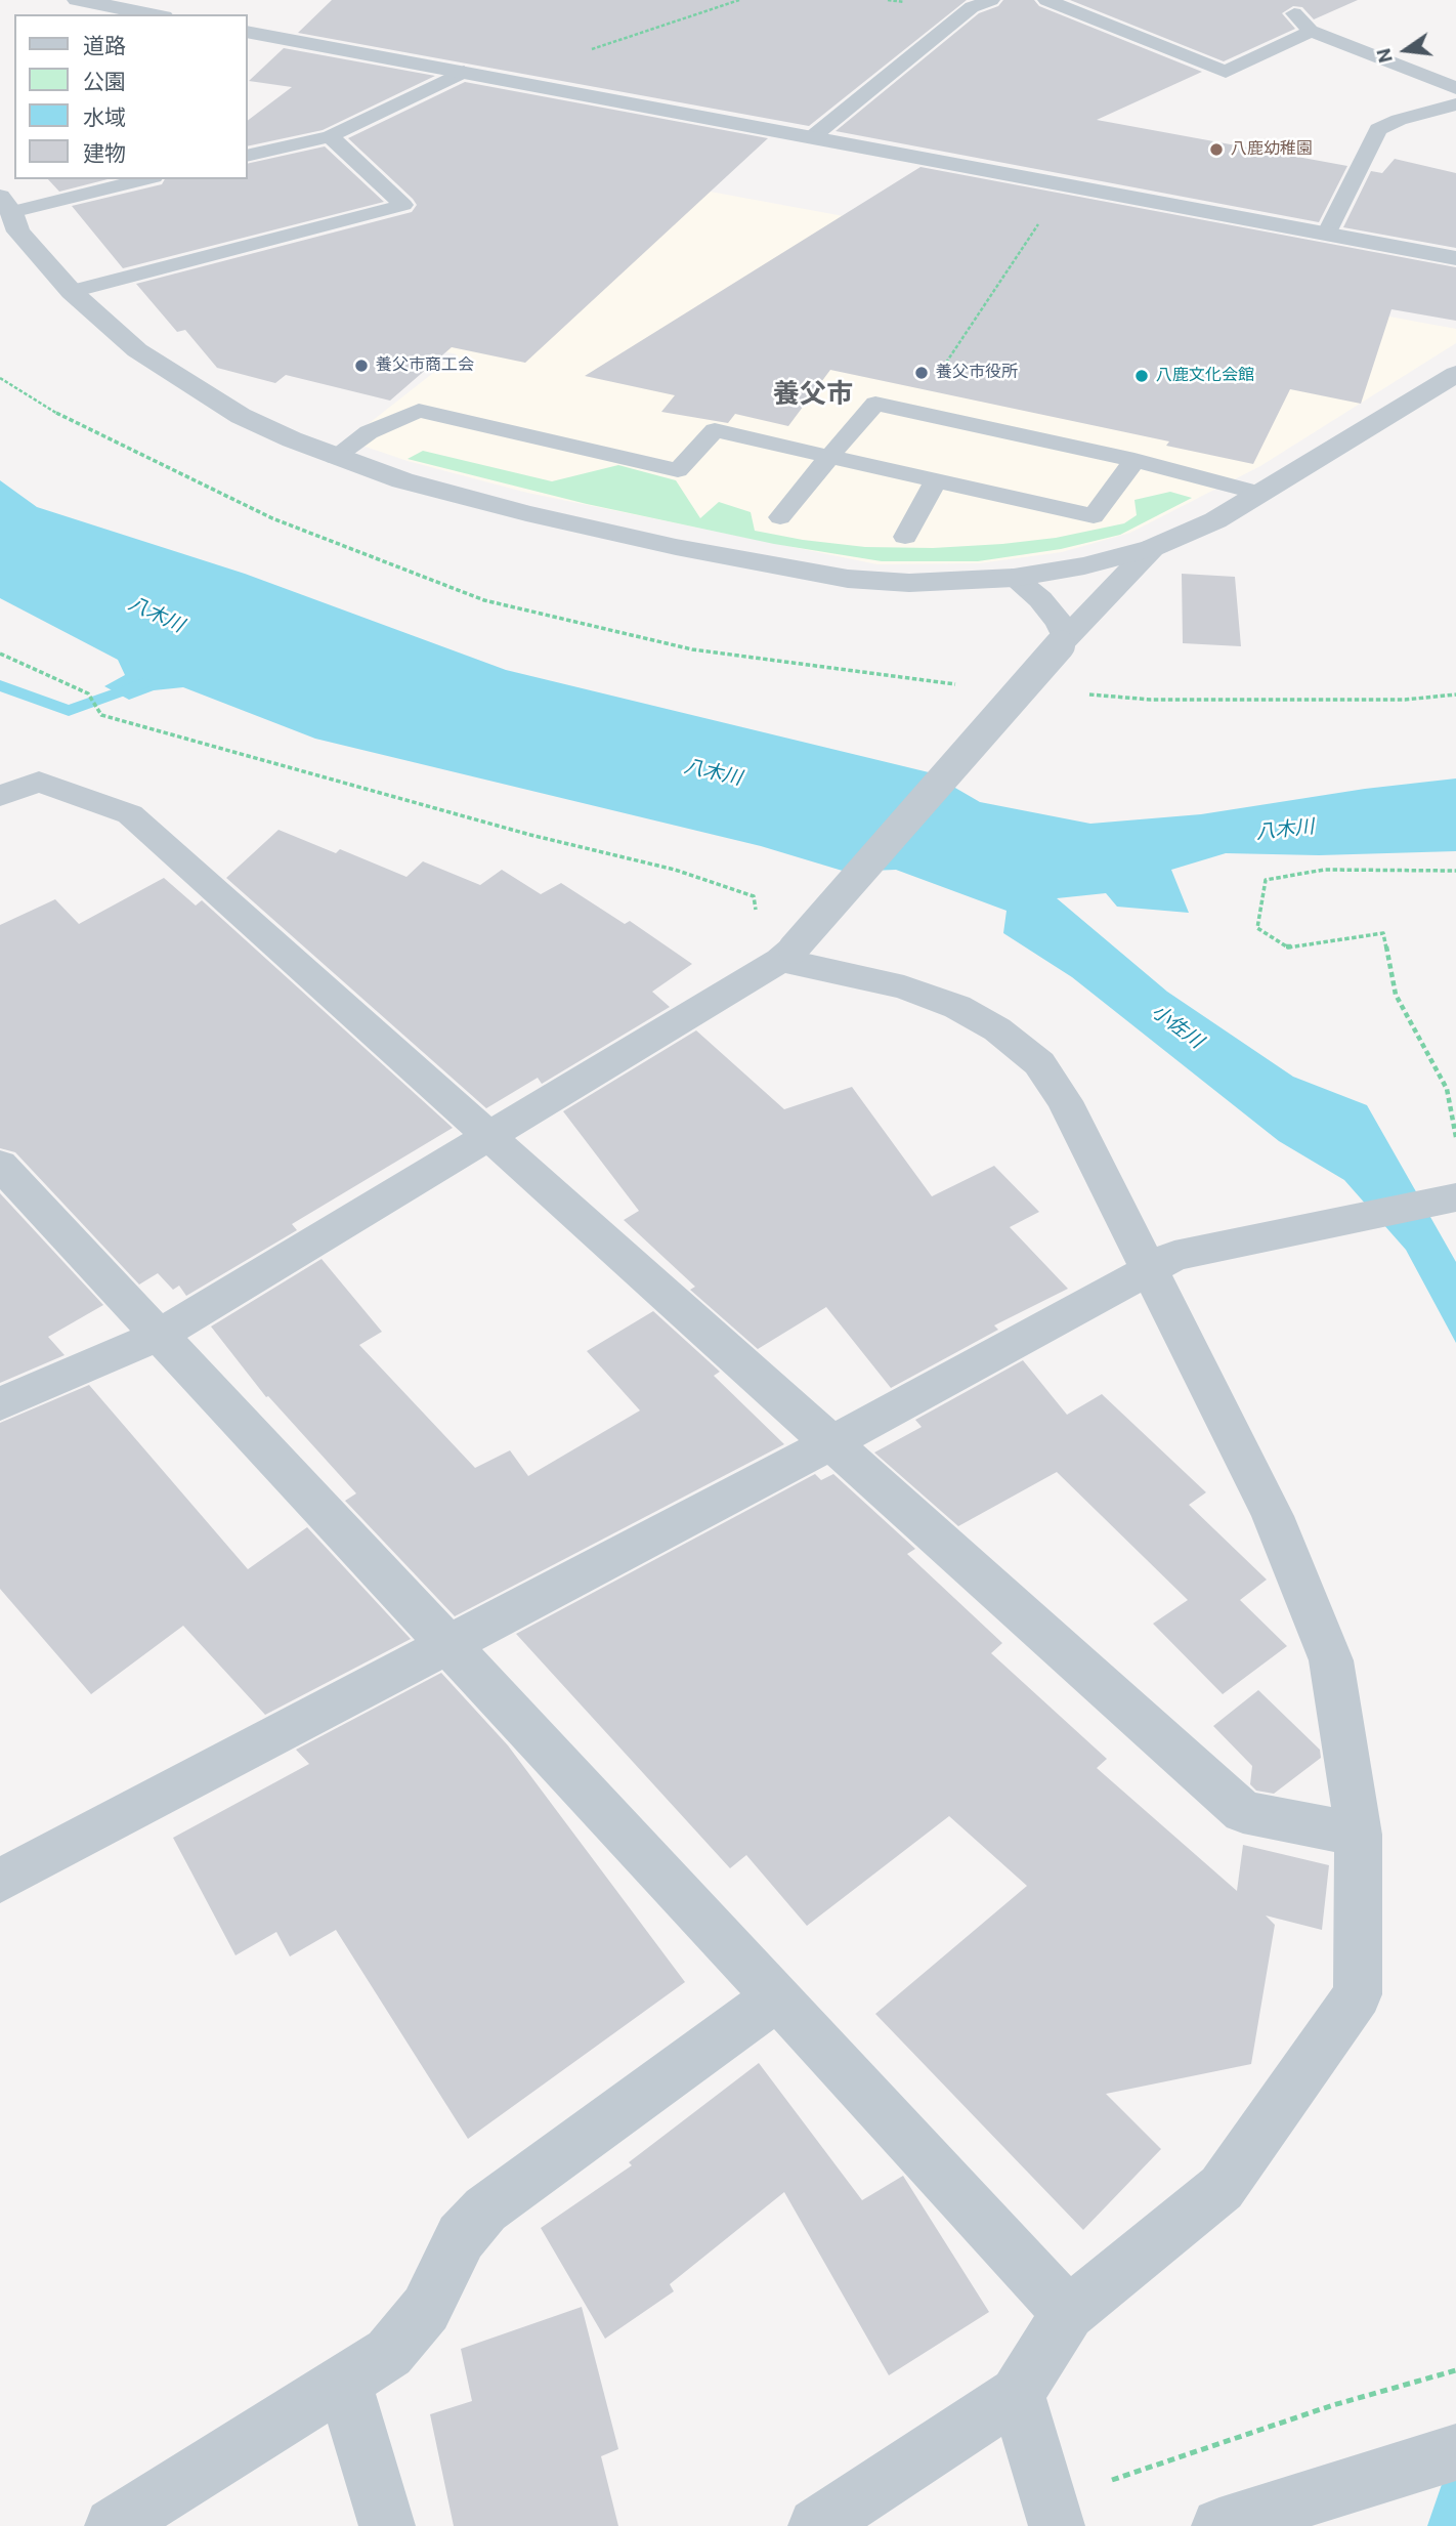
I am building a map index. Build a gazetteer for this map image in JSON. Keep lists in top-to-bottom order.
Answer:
{
  "districts": ["養父市"],
  "water": ["八木川", "小佐川"],
  "places": [
    "八鹿幼稚園",
    "養父市商工会",
    "養父市役所",
    "八鹿文化会館"
  ],
  "legend": [
    "道路",
    "公園",
    "水域",
    "建物"
  ],
  "north": "left"
}
